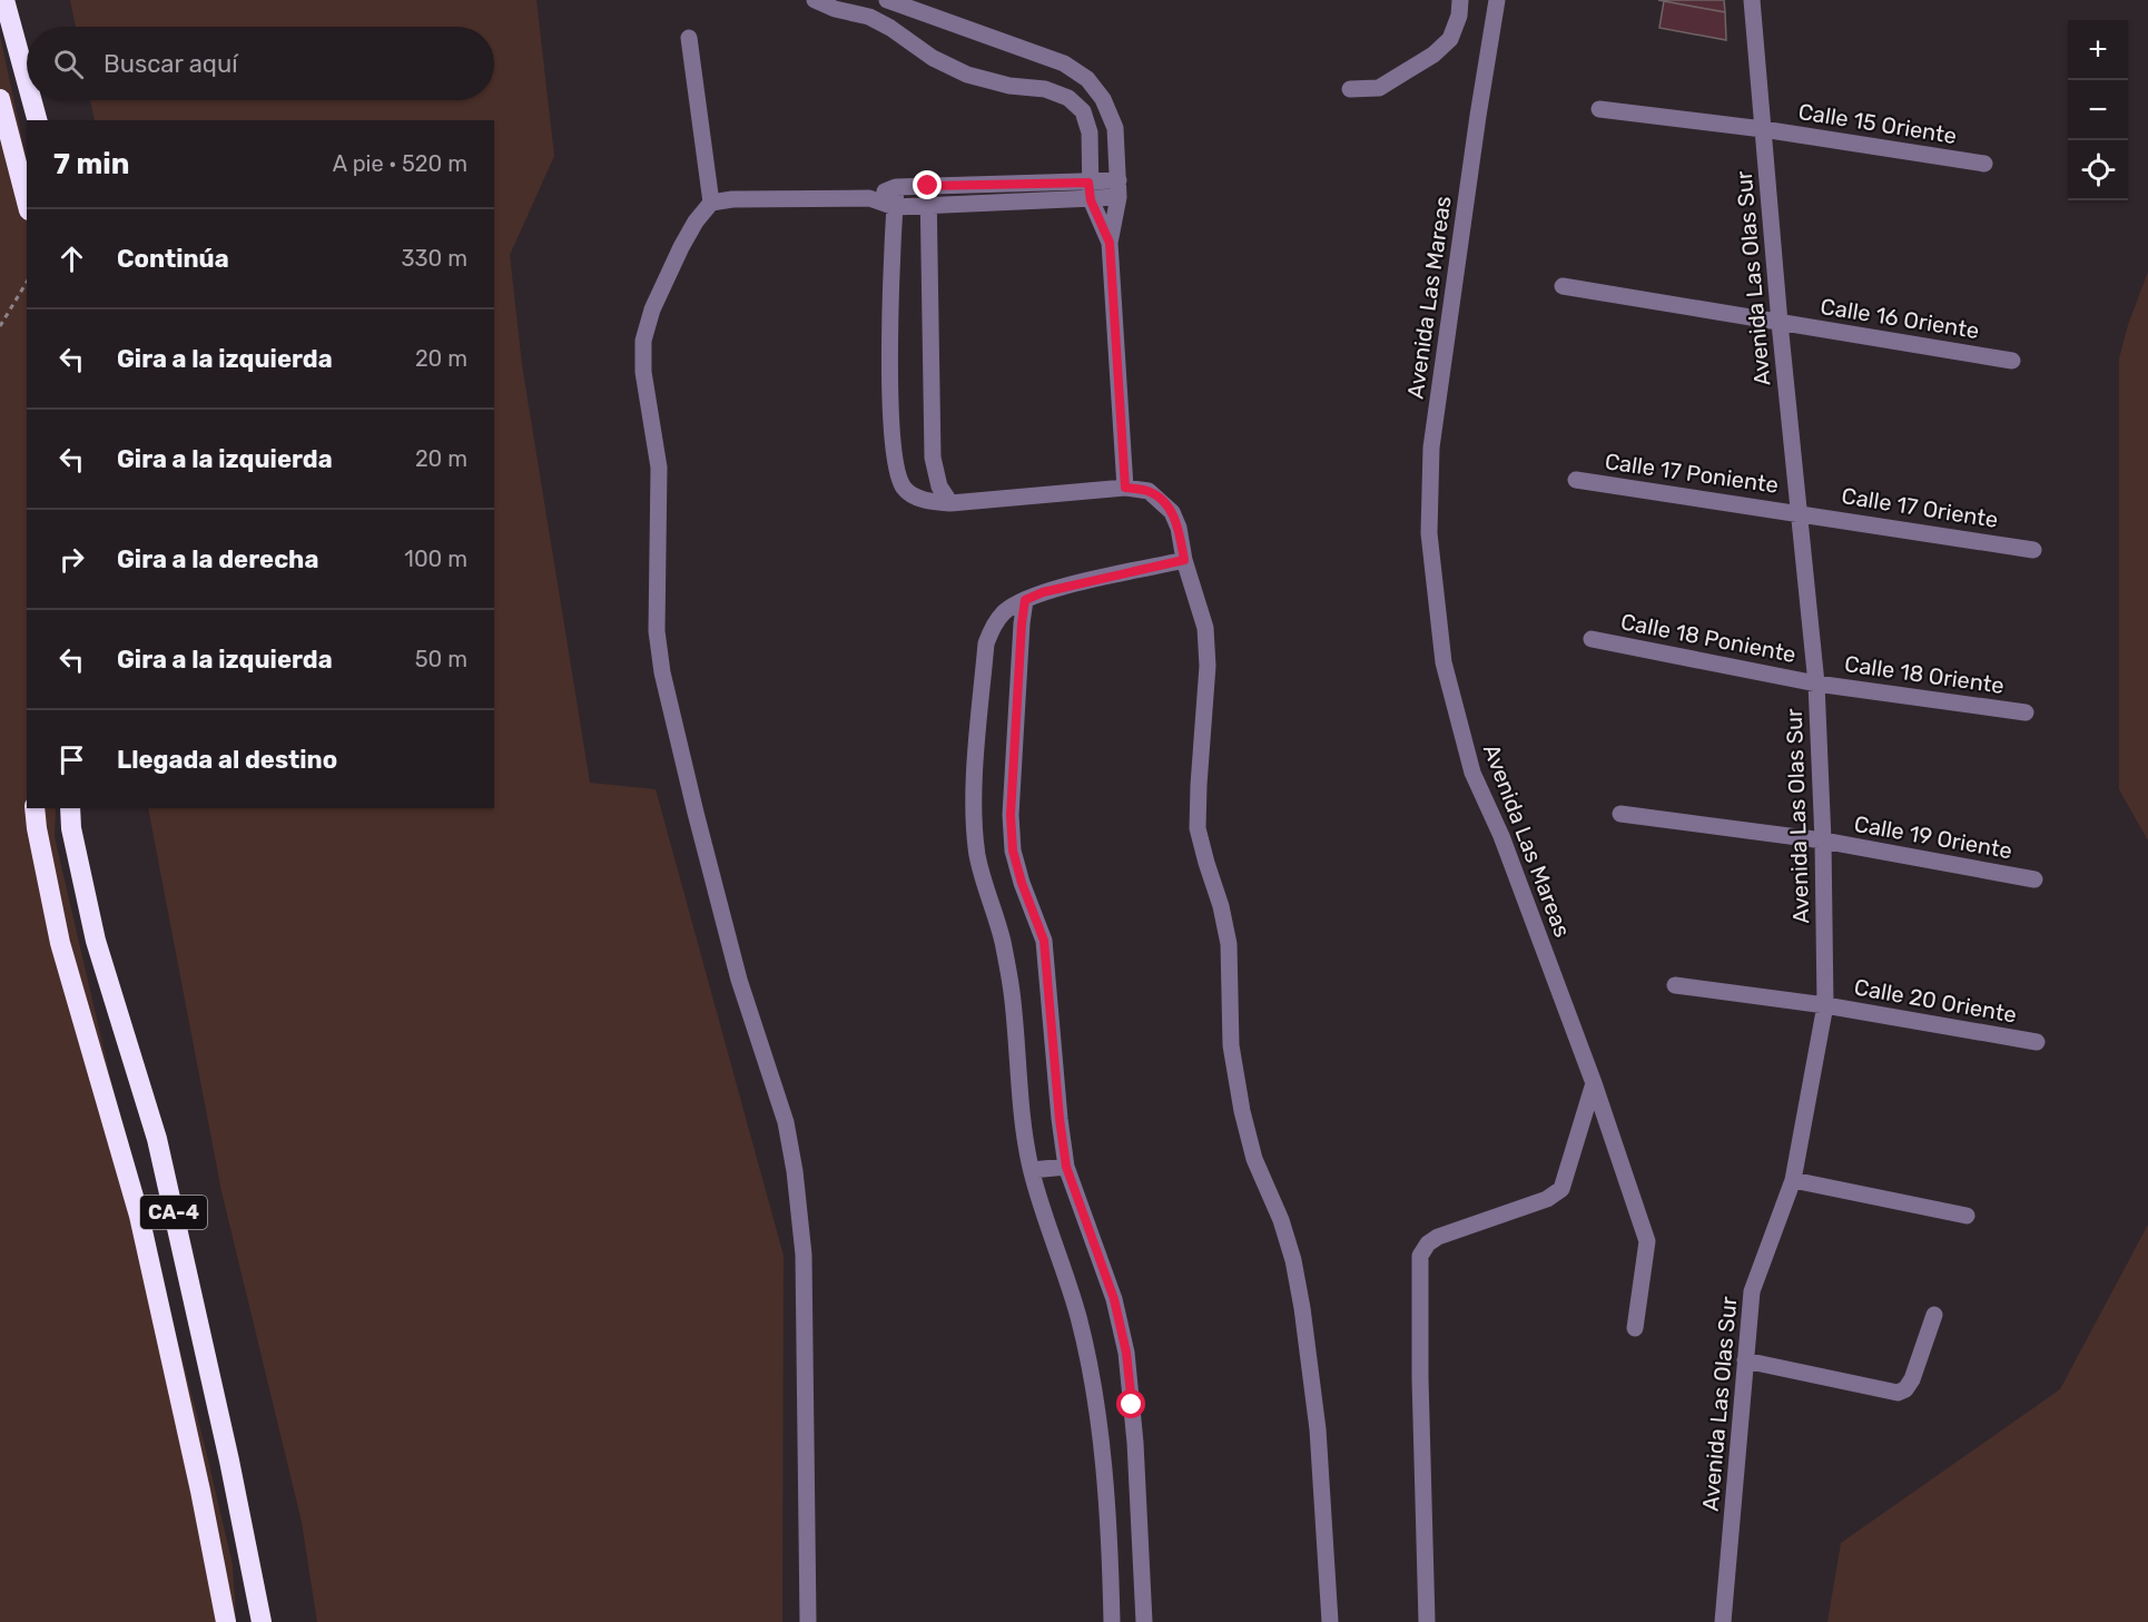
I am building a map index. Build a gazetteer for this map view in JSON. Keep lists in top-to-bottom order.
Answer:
{
  "streets": {
    "highway": ["CA-4"],
    "street": [
      "Calle 15 Oriente",
      "Avenida Las Olas Sur",
      "Avenida Las Mareas",
      "Calle 16 Oriente",
      "Calle 17 Poniente",
      "Calle 17 Oriente",
      "Calle 18 Poniente",
      "Calle 18 Oriente",
      "Calle 19 Oriente",
      "Calle 20 Oriente"
    ]
  },
  "crossings": [
    ["Calle 15 Oriente", "Avenida Las Olas Sur"],
    ["Avenida Las Olas Sur", "Calle 16 Oriente"],
    ["Avenida Las Olas Sur", "Calle 17 Poniente"],
    ["Avenida Las Olas Sur", "Calle 17 Oriente"],
    ["Avenida Las Olas Sur", "Calle 18 Poniente"],
    ["Avenida Las Olas Sur", "Calle 18 Oriente"],
    ["Avenida Las Olas Sur", "Calle 19 Oriente"],
    ["Avenida Las Olas Sur", "Calle 20 Oriente"],
    ["Calle 17 Poniente", "Calle 17 Oriente"],
    ["Calle 18 Poniente", "Calle 18 Oriente"]
  ],
  "page": {
    "map_buttons": ["+", "−"],
    "search": "Buscar aquí",
    "heading": ["7 min", "A pie · 520 m"],
    "list": [
      ["Continúa", "330 m"],
      ["Gira a la izquierda", "20 m"],
      ["Gira a la izquierda", "20 m"],
      ["Gira a la derecha", "100 m"],
      ["Gira a la izquierda", "50 m"],
      "Llegada al destino"
    ]
  }
}
